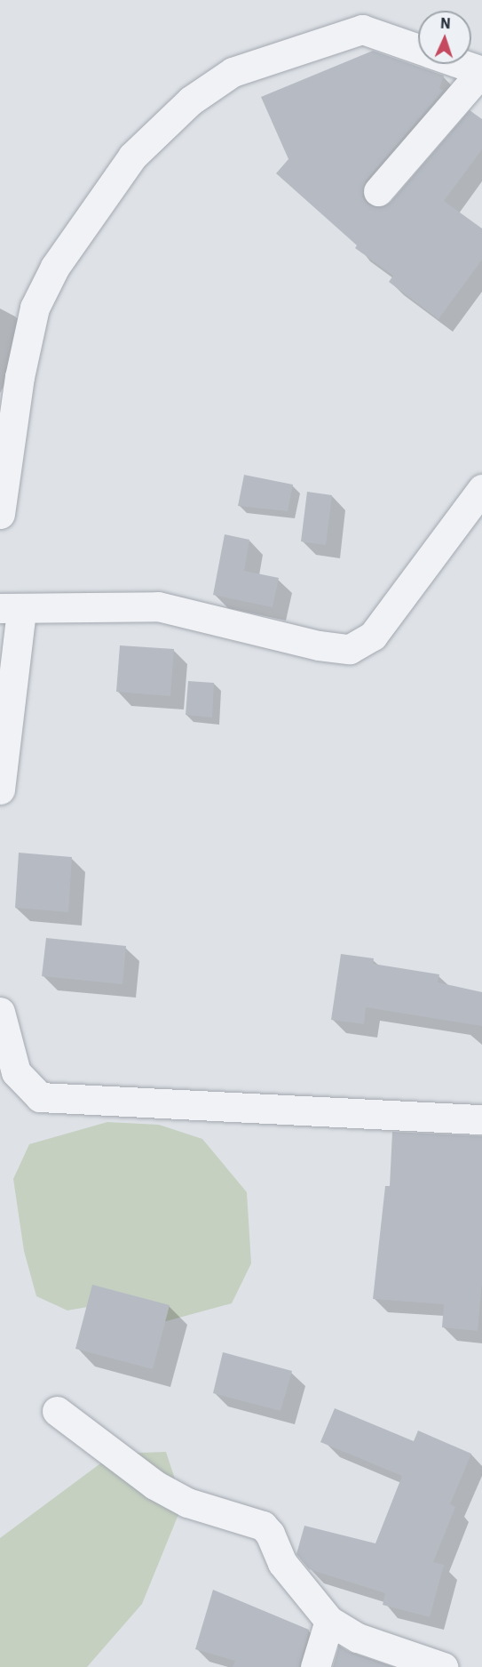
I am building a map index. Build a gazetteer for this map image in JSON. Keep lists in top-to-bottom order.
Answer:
{
  "north": "top"
}
